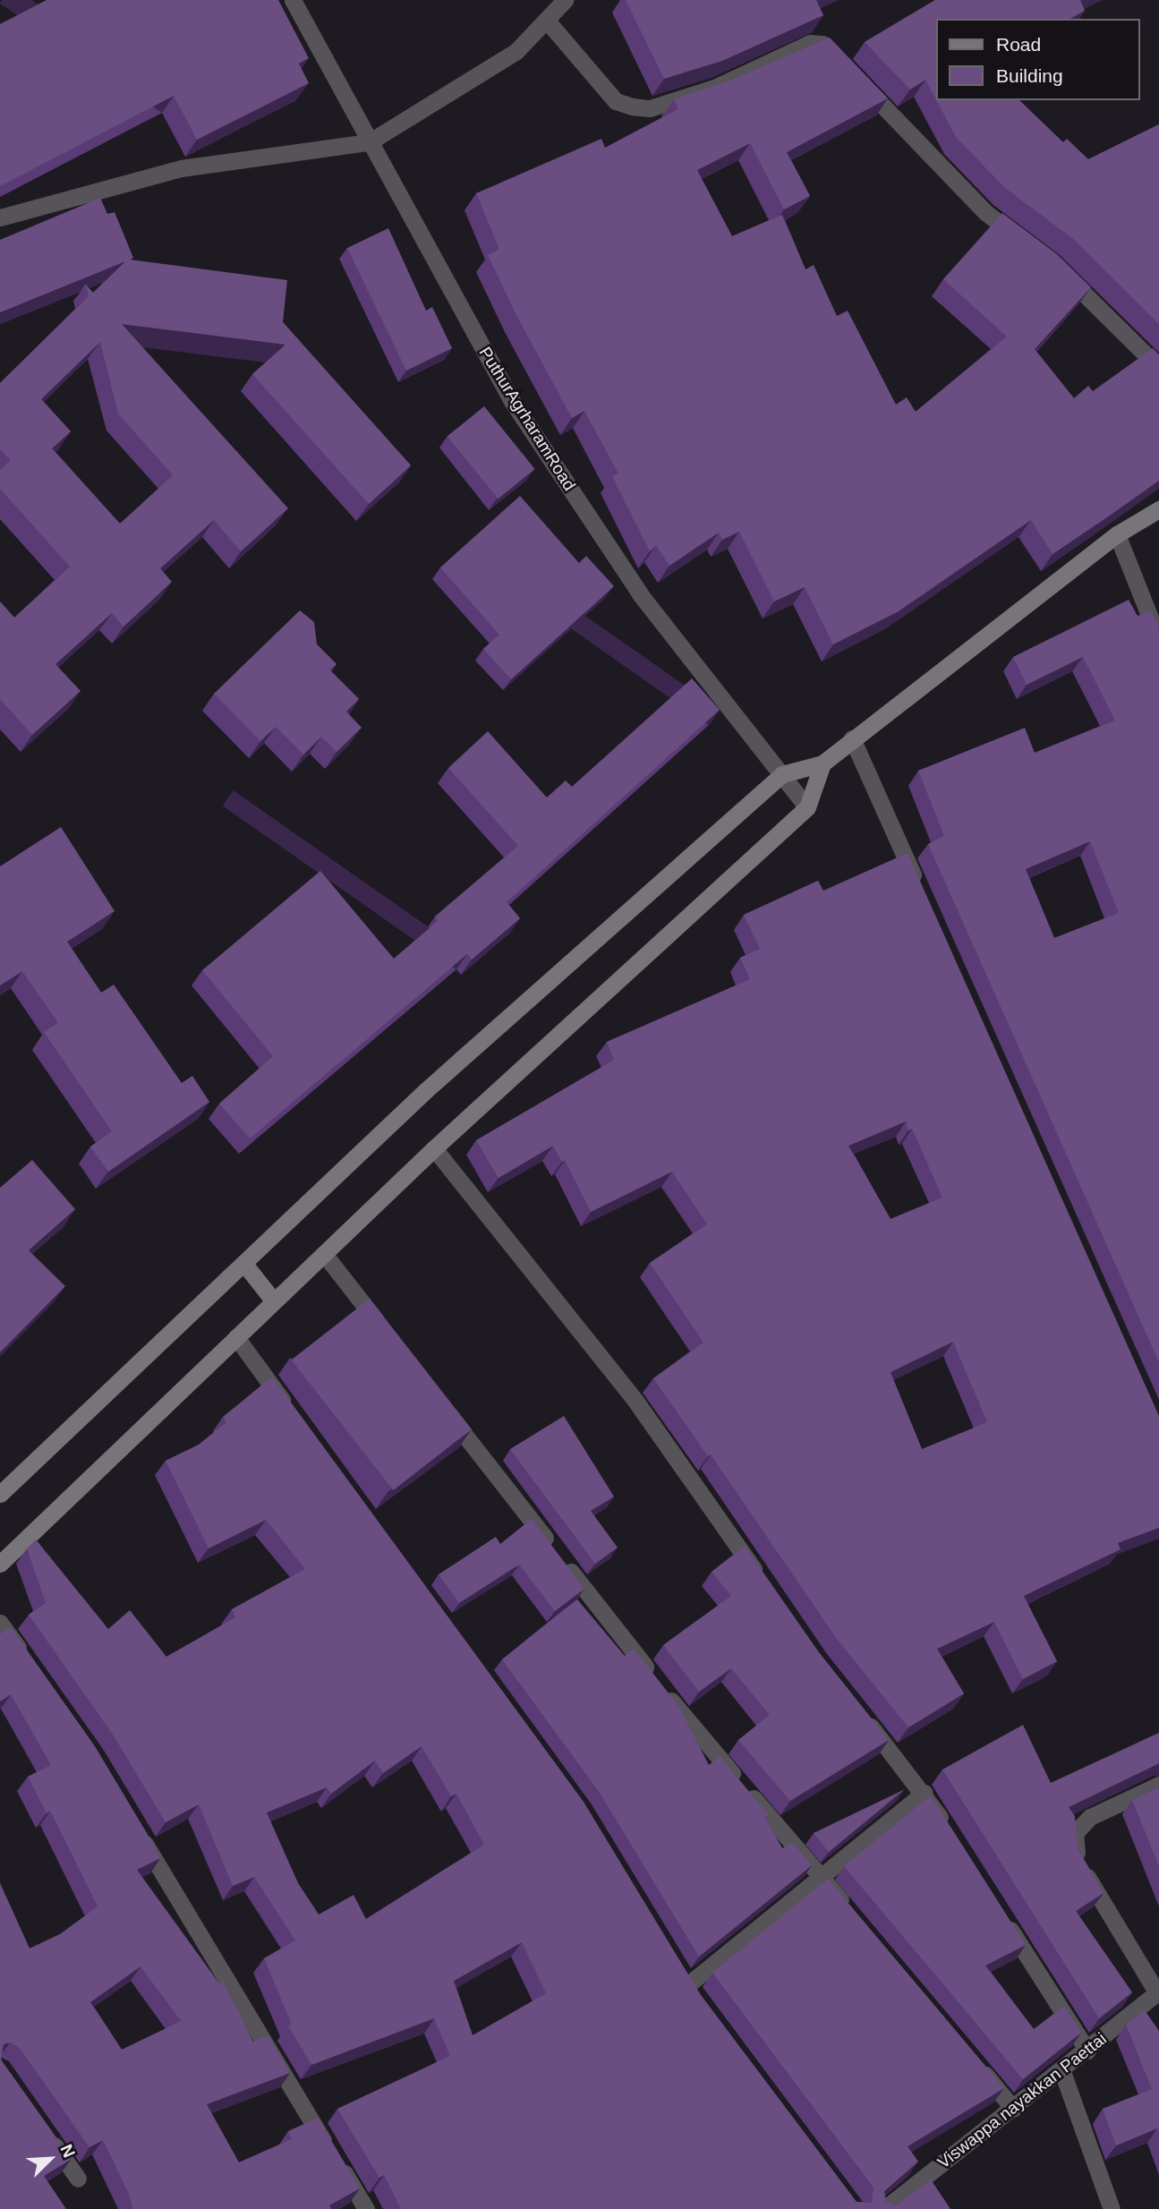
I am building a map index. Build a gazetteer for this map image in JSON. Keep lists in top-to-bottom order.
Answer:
{
  "streets": {
    "street": ["PuthurAgrharamRoad", "Viswappa nayakkan Paettai"]
  },
  "legend": ["Road", "Building"],
  "north": "top right"
}
